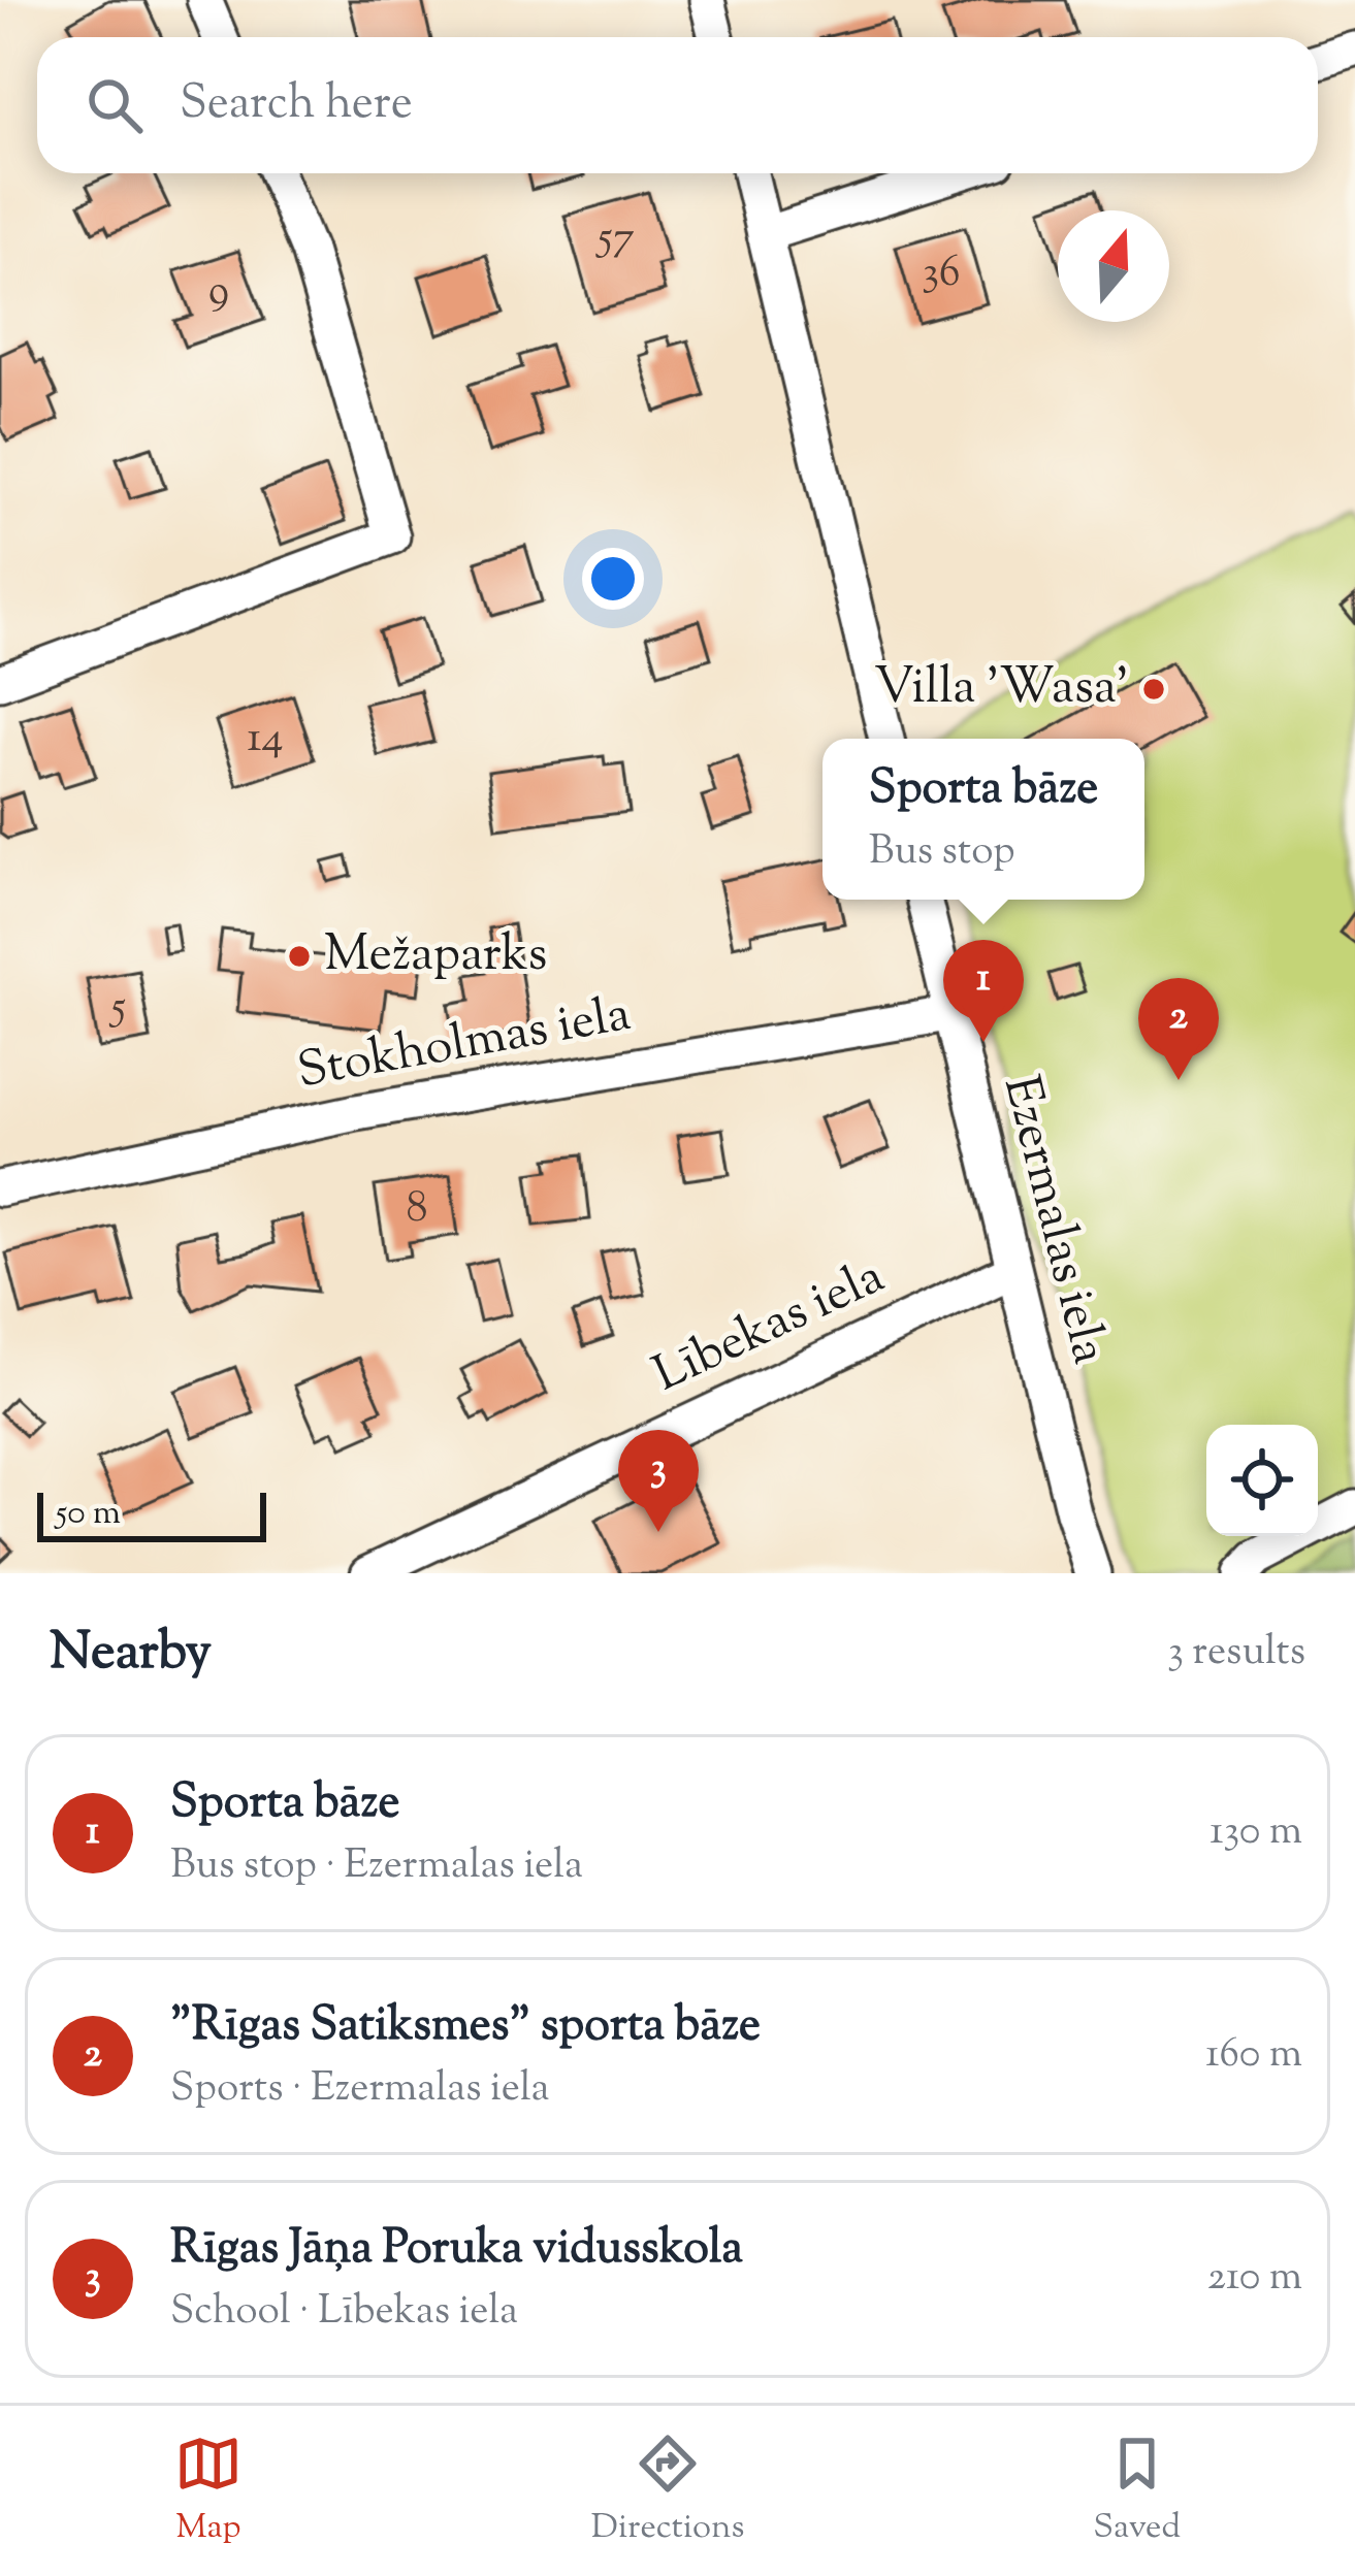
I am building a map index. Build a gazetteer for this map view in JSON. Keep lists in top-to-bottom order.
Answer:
{
  "streets": {
    "street": ["Stokholmas iela", "Ezermalas iela", "Lībekas iela"]
  },
  "crossings": [
    ["Stokholmas iela", "Ezermalas iela"],
    ["Ezermalas iela", "Lībekas iela"]
  ],
  "places": ["Villa 'Wasa'", "Mežaparks"],
  "house_numbers": [
    "57",
    "36",
    "9",
    "14",
    "5",
    "8"
  ],
  "scale_bar": "50 m",
  "north": "top",
  "page": {
    "search": "Search here",
    "popup": ["Sporta bāze", "Bus stop"],
    "pins": ["1", "2", "3"],
    "scale": "50 m",
    "heading": ["Nearby", "3 results"],
    "list": [
      {
        "mark": "1",
        "name": "Sporta bāze",
        "note": "Bus stop · Ezermalas iela",
        "value": "130 m"
      },
      {
        "mark": "2",
        "name": "\"Rīgas Satiksmes\" sporta bāze",
        "note": "Sports · Ezermalas iela",
        "value": "160 m"
      },
      {
        "mark": "3",
        "name": "Rīgas Jāņa Poruka vidusskola",
        "note": "School · Lībekas iela",
        "value": "210 m"
      }
    ],
    "nav": ["Map", "Directions", "Saved"]
  }
}
